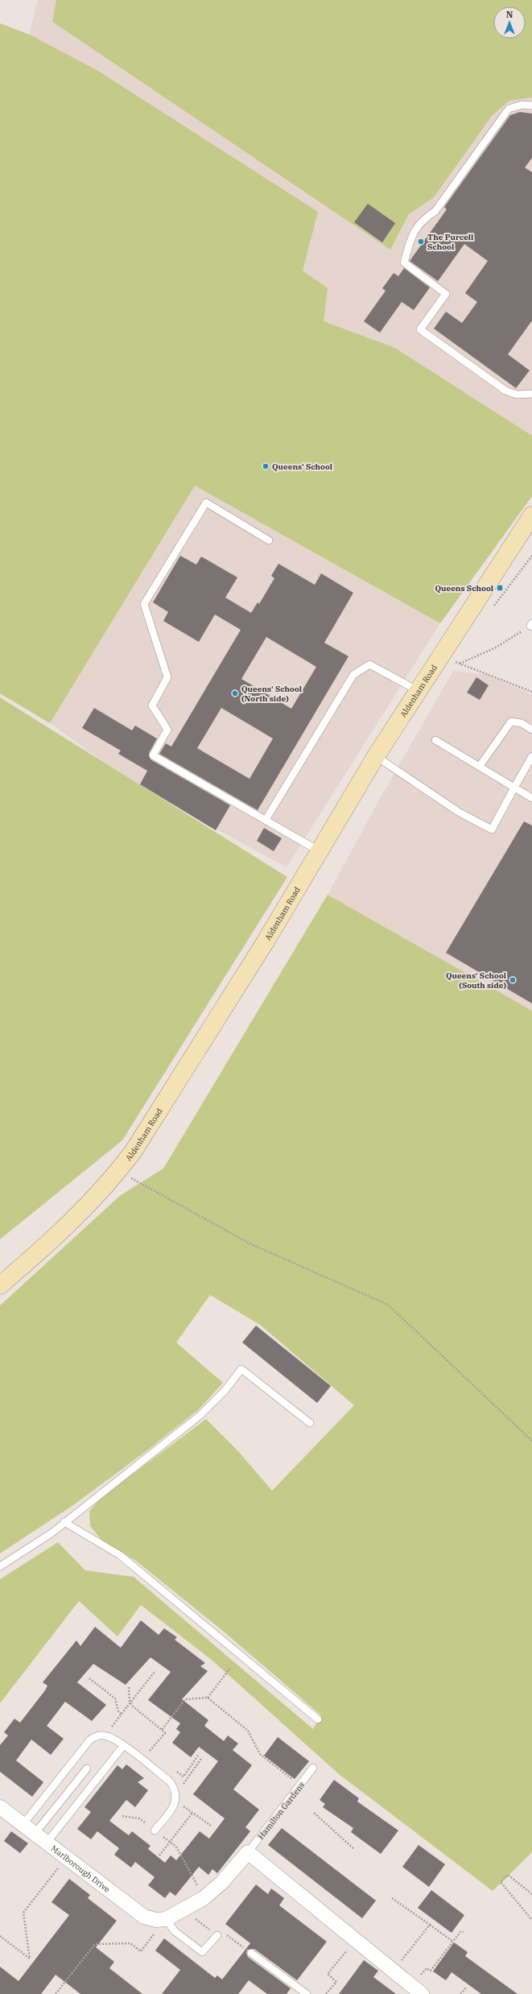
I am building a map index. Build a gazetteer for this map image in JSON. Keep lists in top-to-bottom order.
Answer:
{
  "streets": {
    "main road": ["Aldenham Road"],
    "street": ["Marlborough Drive"],
    "lane": ["Hamilton Gardens"]
  },
  "places": {
    "other": [
      "The Purcell School",
      "Queens' School",
      "Queens' School (North side)",
      "Queens' School (South side)"
    ],
    "transit": ["Queens School"]
  },
  "north": "top"
}
